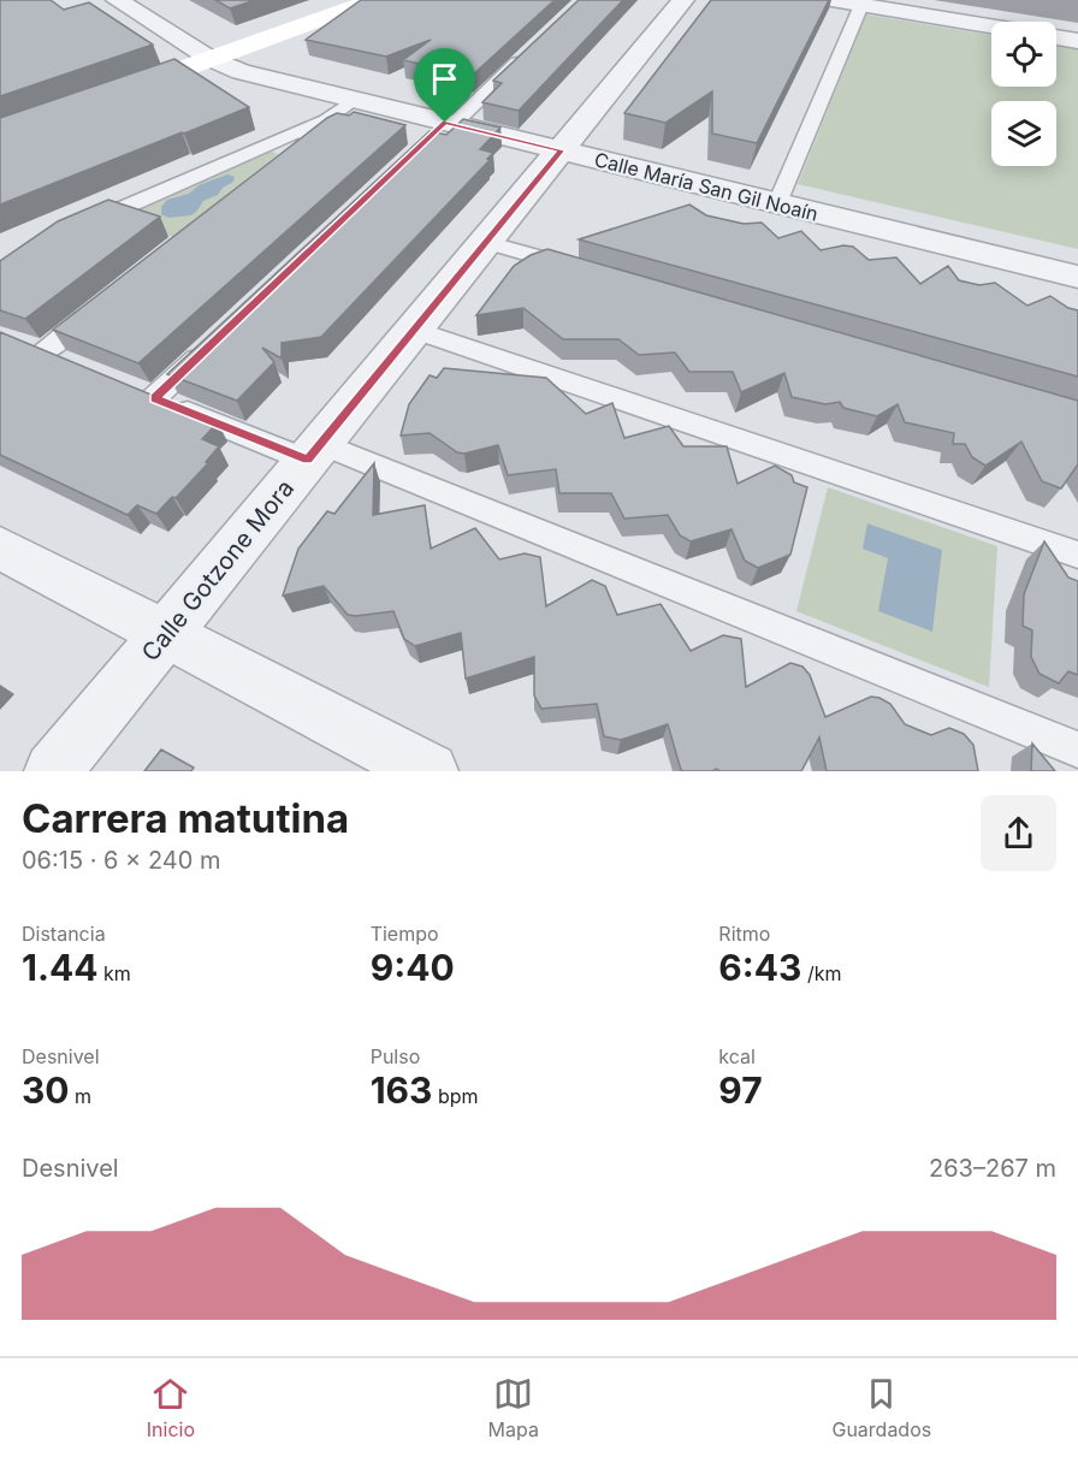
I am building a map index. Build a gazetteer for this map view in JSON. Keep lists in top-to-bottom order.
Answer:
{
  "streets": {
    "street": ["Calle María San Gil Noaín", "Calle Gotzone Mora"]
  },
  "crossings": [
    ["Calle María San Gil Noaín", "Calle Gotzone Mora"]
  ],
  "page": {
    "heading": ["Carrera matutina", "06:15 · 6 × 240 m"],
    "stats": [
      ["Distancia", "1.44 km"],
      ["Tiempo", "9:40"],
      ["Ritmo", "6:43 /km"],
      ["Desnivel", "30 m"],
      ["Pulso", "163 bpm"],
      ["kcal", "97"]
    ],
    "chart": ["Desnivel", "263–267 m"],
    "tabs": ["Inicio", "Mapa", "Guardados"]
  }
}
